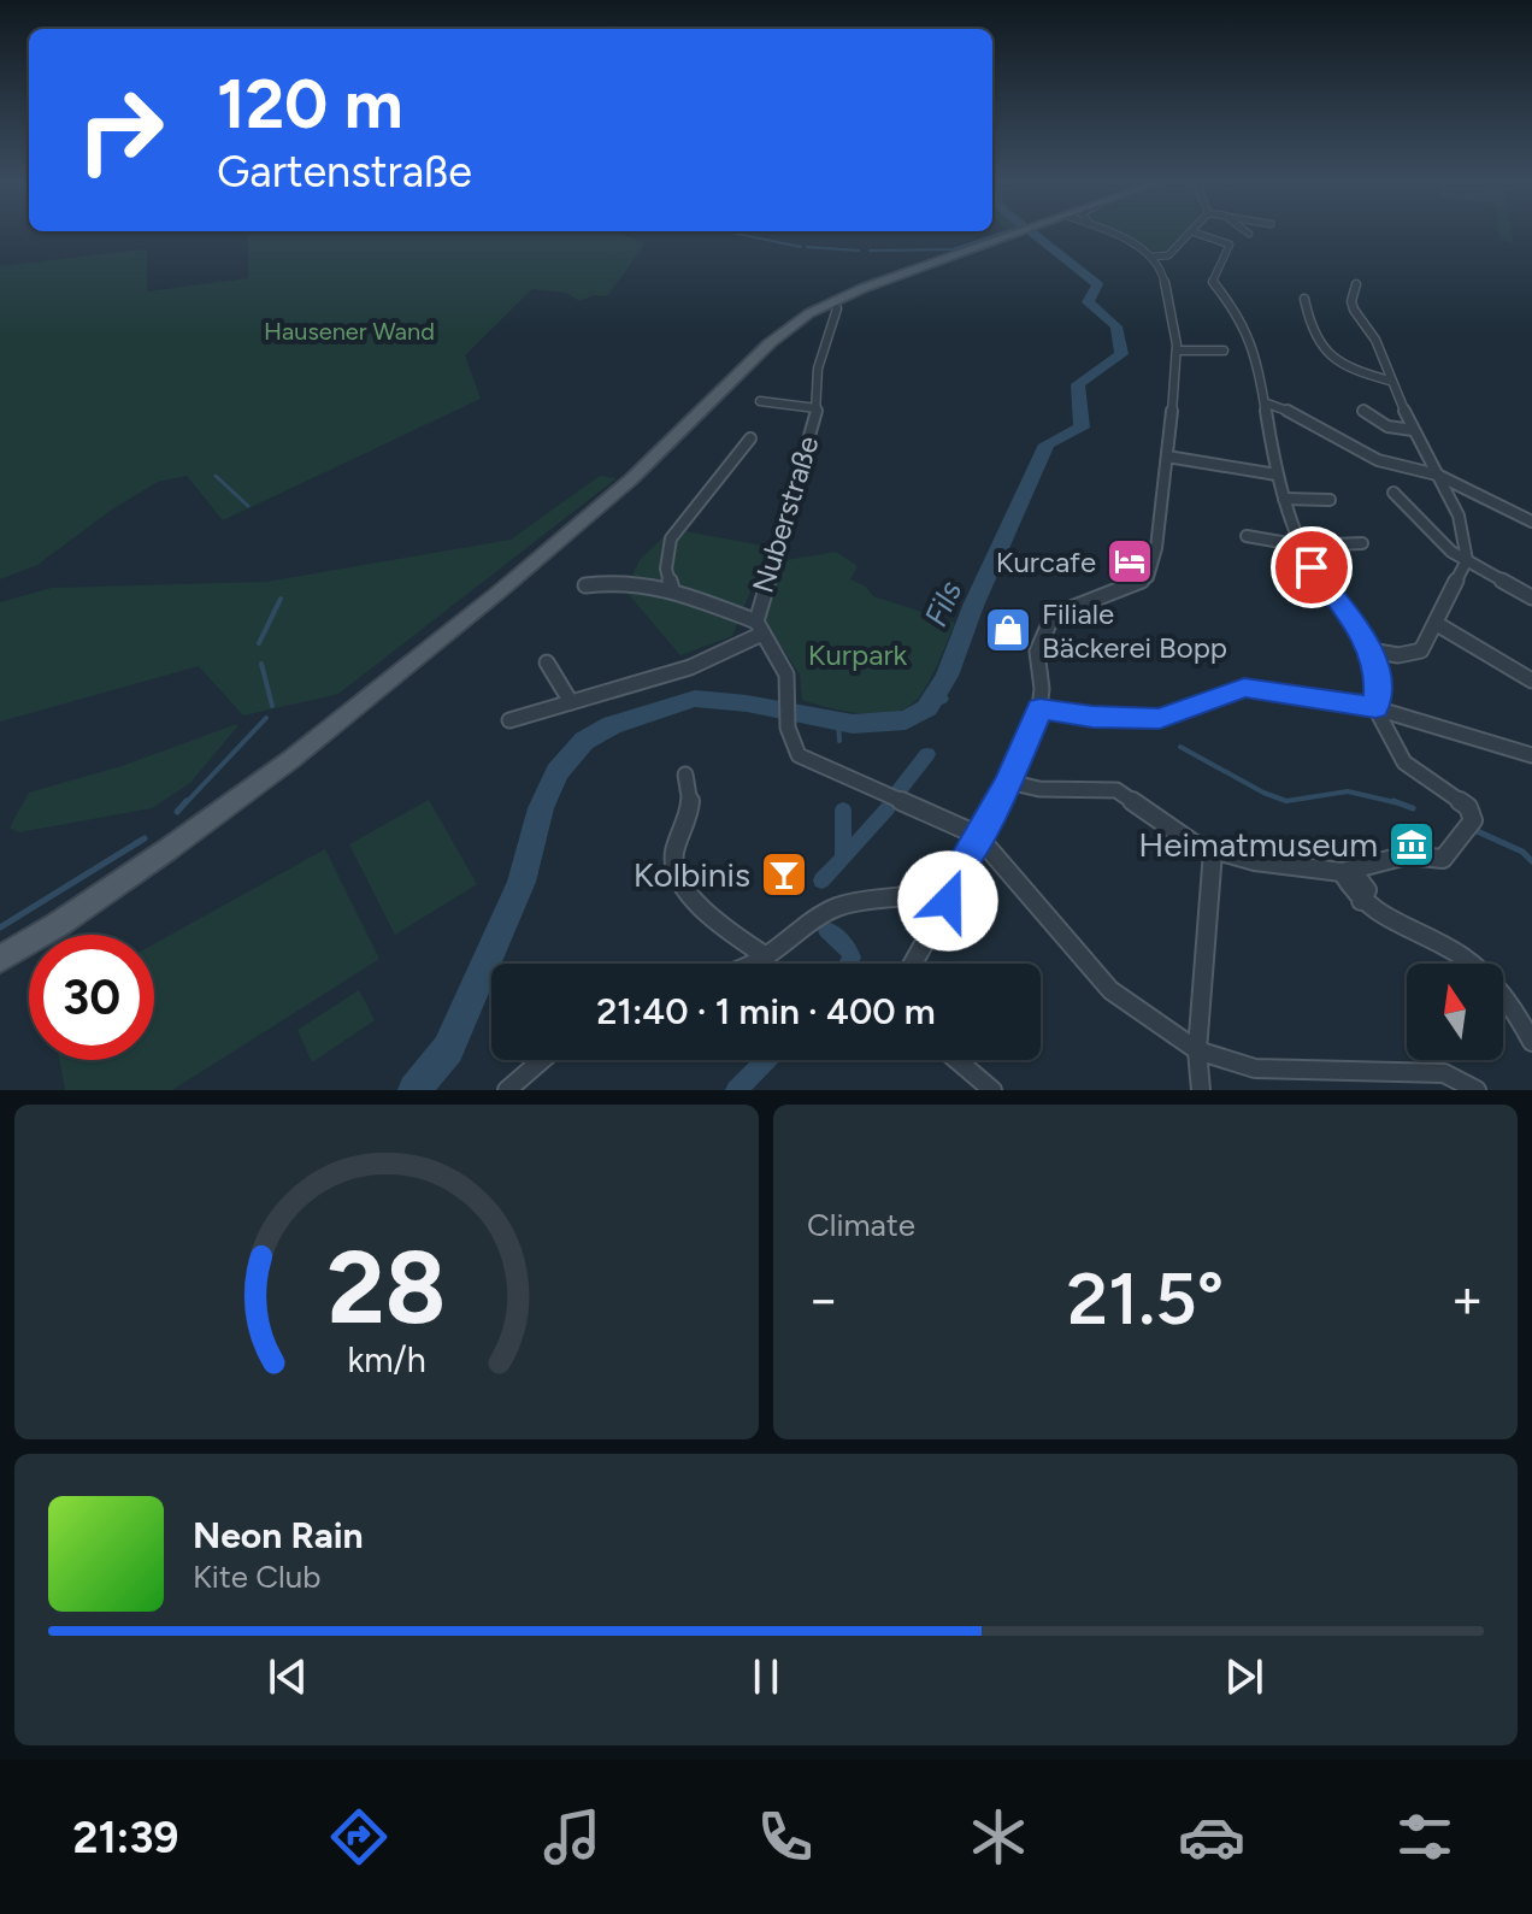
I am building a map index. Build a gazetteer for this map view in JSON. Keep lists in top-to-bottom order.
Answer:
{
  "streets": {
    "street": ["Nuberstraße"]
  },
  "water": ["Fils"],
  "parks": ["Hausener Wand", "Kurpark"],
  "places": {
    "hotel": ["Kurcafe"],
    "shop": ["Filiale Bäckerei Bopp"],
    "museum": ["Heimatmuseum"],
    "bar": ["Kolbinis"]
  },
  "north": "top",
  "page": {
    "turn": ["120 m", "Gartenstraße"],
    "limit": "30",
    "trip": "21:40 · 1 min · 400 m",
    "tile": "Climate",
    "heat": ["−", "21.5°", "+"],
    "song": ["Neon Rain", "Kite Club"],
    "tabs": "21:39",
    "gauge": ["28", "km/h"]
  }
}
